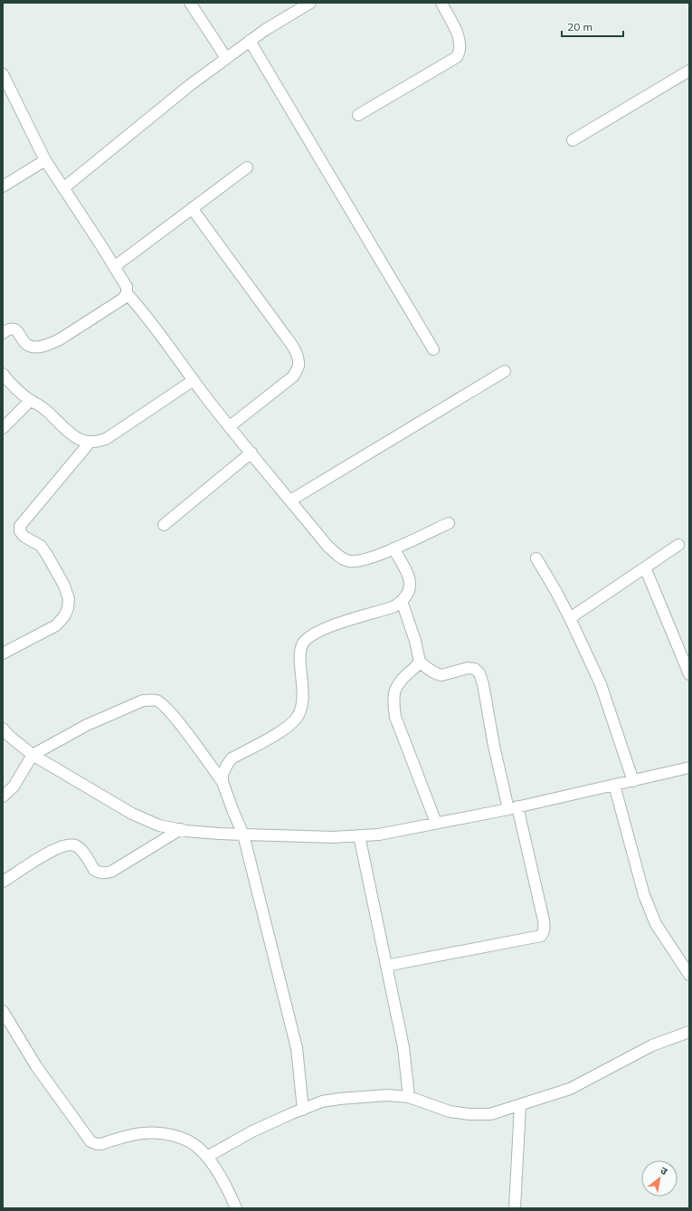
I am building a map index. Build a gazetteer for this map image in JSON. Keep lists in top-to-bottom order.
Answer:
{
  "scale_bar": "20 m",
  "north": "top right"
}
